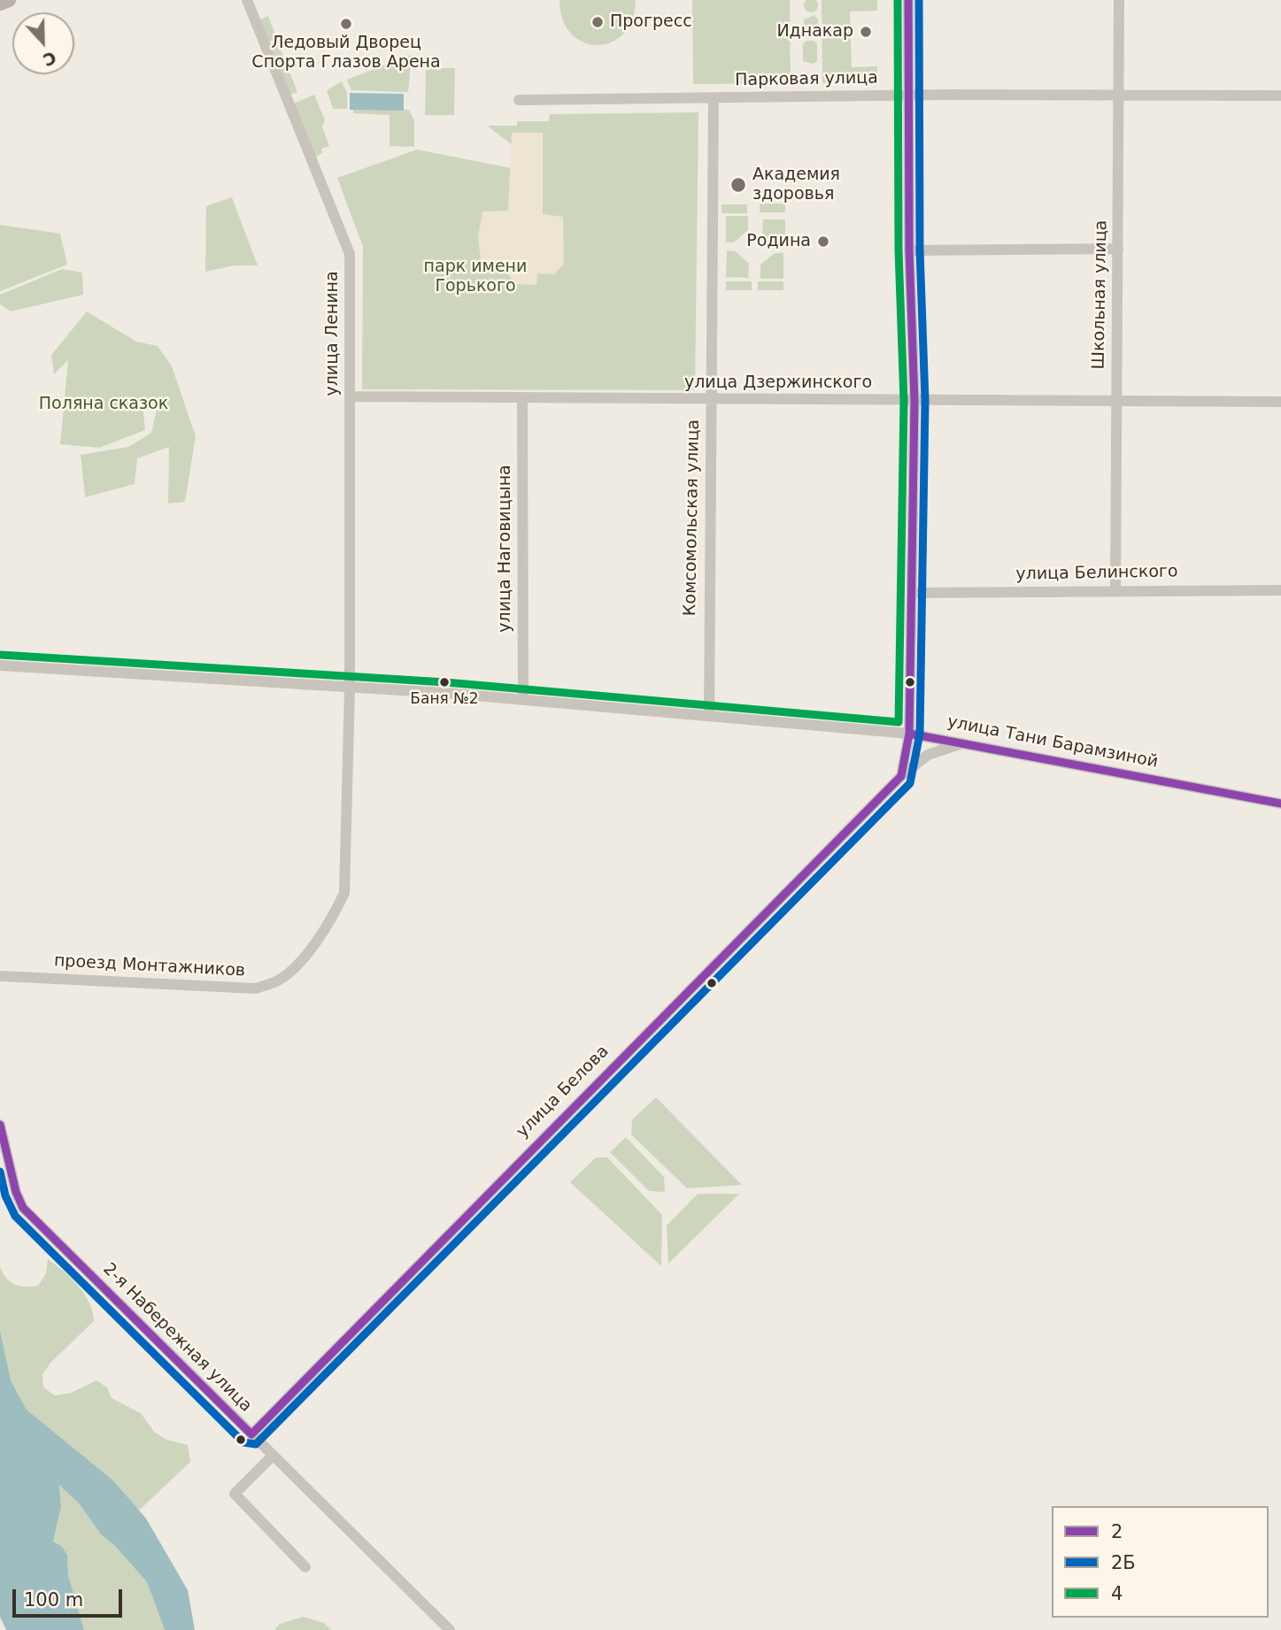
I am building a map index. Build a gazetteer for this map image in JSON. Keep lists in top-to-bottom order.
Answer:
{
  "streets": {
    "street": [
      "Парковая улица",
      "Школьная улица",
      "улица Ленина",
      "улица Дзержинского",
      "Комсомольская улица",
      "улица Наговицына",
      "улица Белинского",
      "улица Тани Барамзиной",
      "проезд Монтажников",
      "улица Белова",
      "2-я Набережная улица"
    ]
  },
  "crossings": [
    ["Парковая улица", "Школьная улица"],
    ["Парковая улица", "Комсомольская улица"],
    ["Школьная улица", "улица Дзержинского"],
    ["Школьная улица", "улица Белинского"],
    ["улица Ленина", "улица Дзержинского"],
    ["улица Ленина", "улица Тани Барамзиной"],
    ["улица Ленина", "проезд Монтажников"],
    ["улица Дзержинского", "Комсомольская улица"],
    ["улица Дзержинского", "улица Наговицына"],
    ["Комсомольская улица", "улица Тани Барамзиной"],
    ["улица Наговицына", "улица Тани Барамзиной"],
    ["улица Тани Барамзиной", "проезд Монтажников"],
    ["улица Тани Барамзиной", "улица Белова"],
    ["улица Белова", "2-я Набережная улица"]
  ],
  "parks": ["парк имени Горького", "Поляна сказок"],
  "places": [
    "Прогресс",
    "Ледовый Дворец Спорта Глазов Арена",
    "Иднакар",
    "Академия здоровья",
    "Родина",
    "Баня №2"
  ],
  "lines": ["transit line 2", "transit line 2Б", "transit line 4"],
  "legend": ["2", "2Б", "4"],
  "scale_bar": "100 m",
  "north": "bottom"
}
